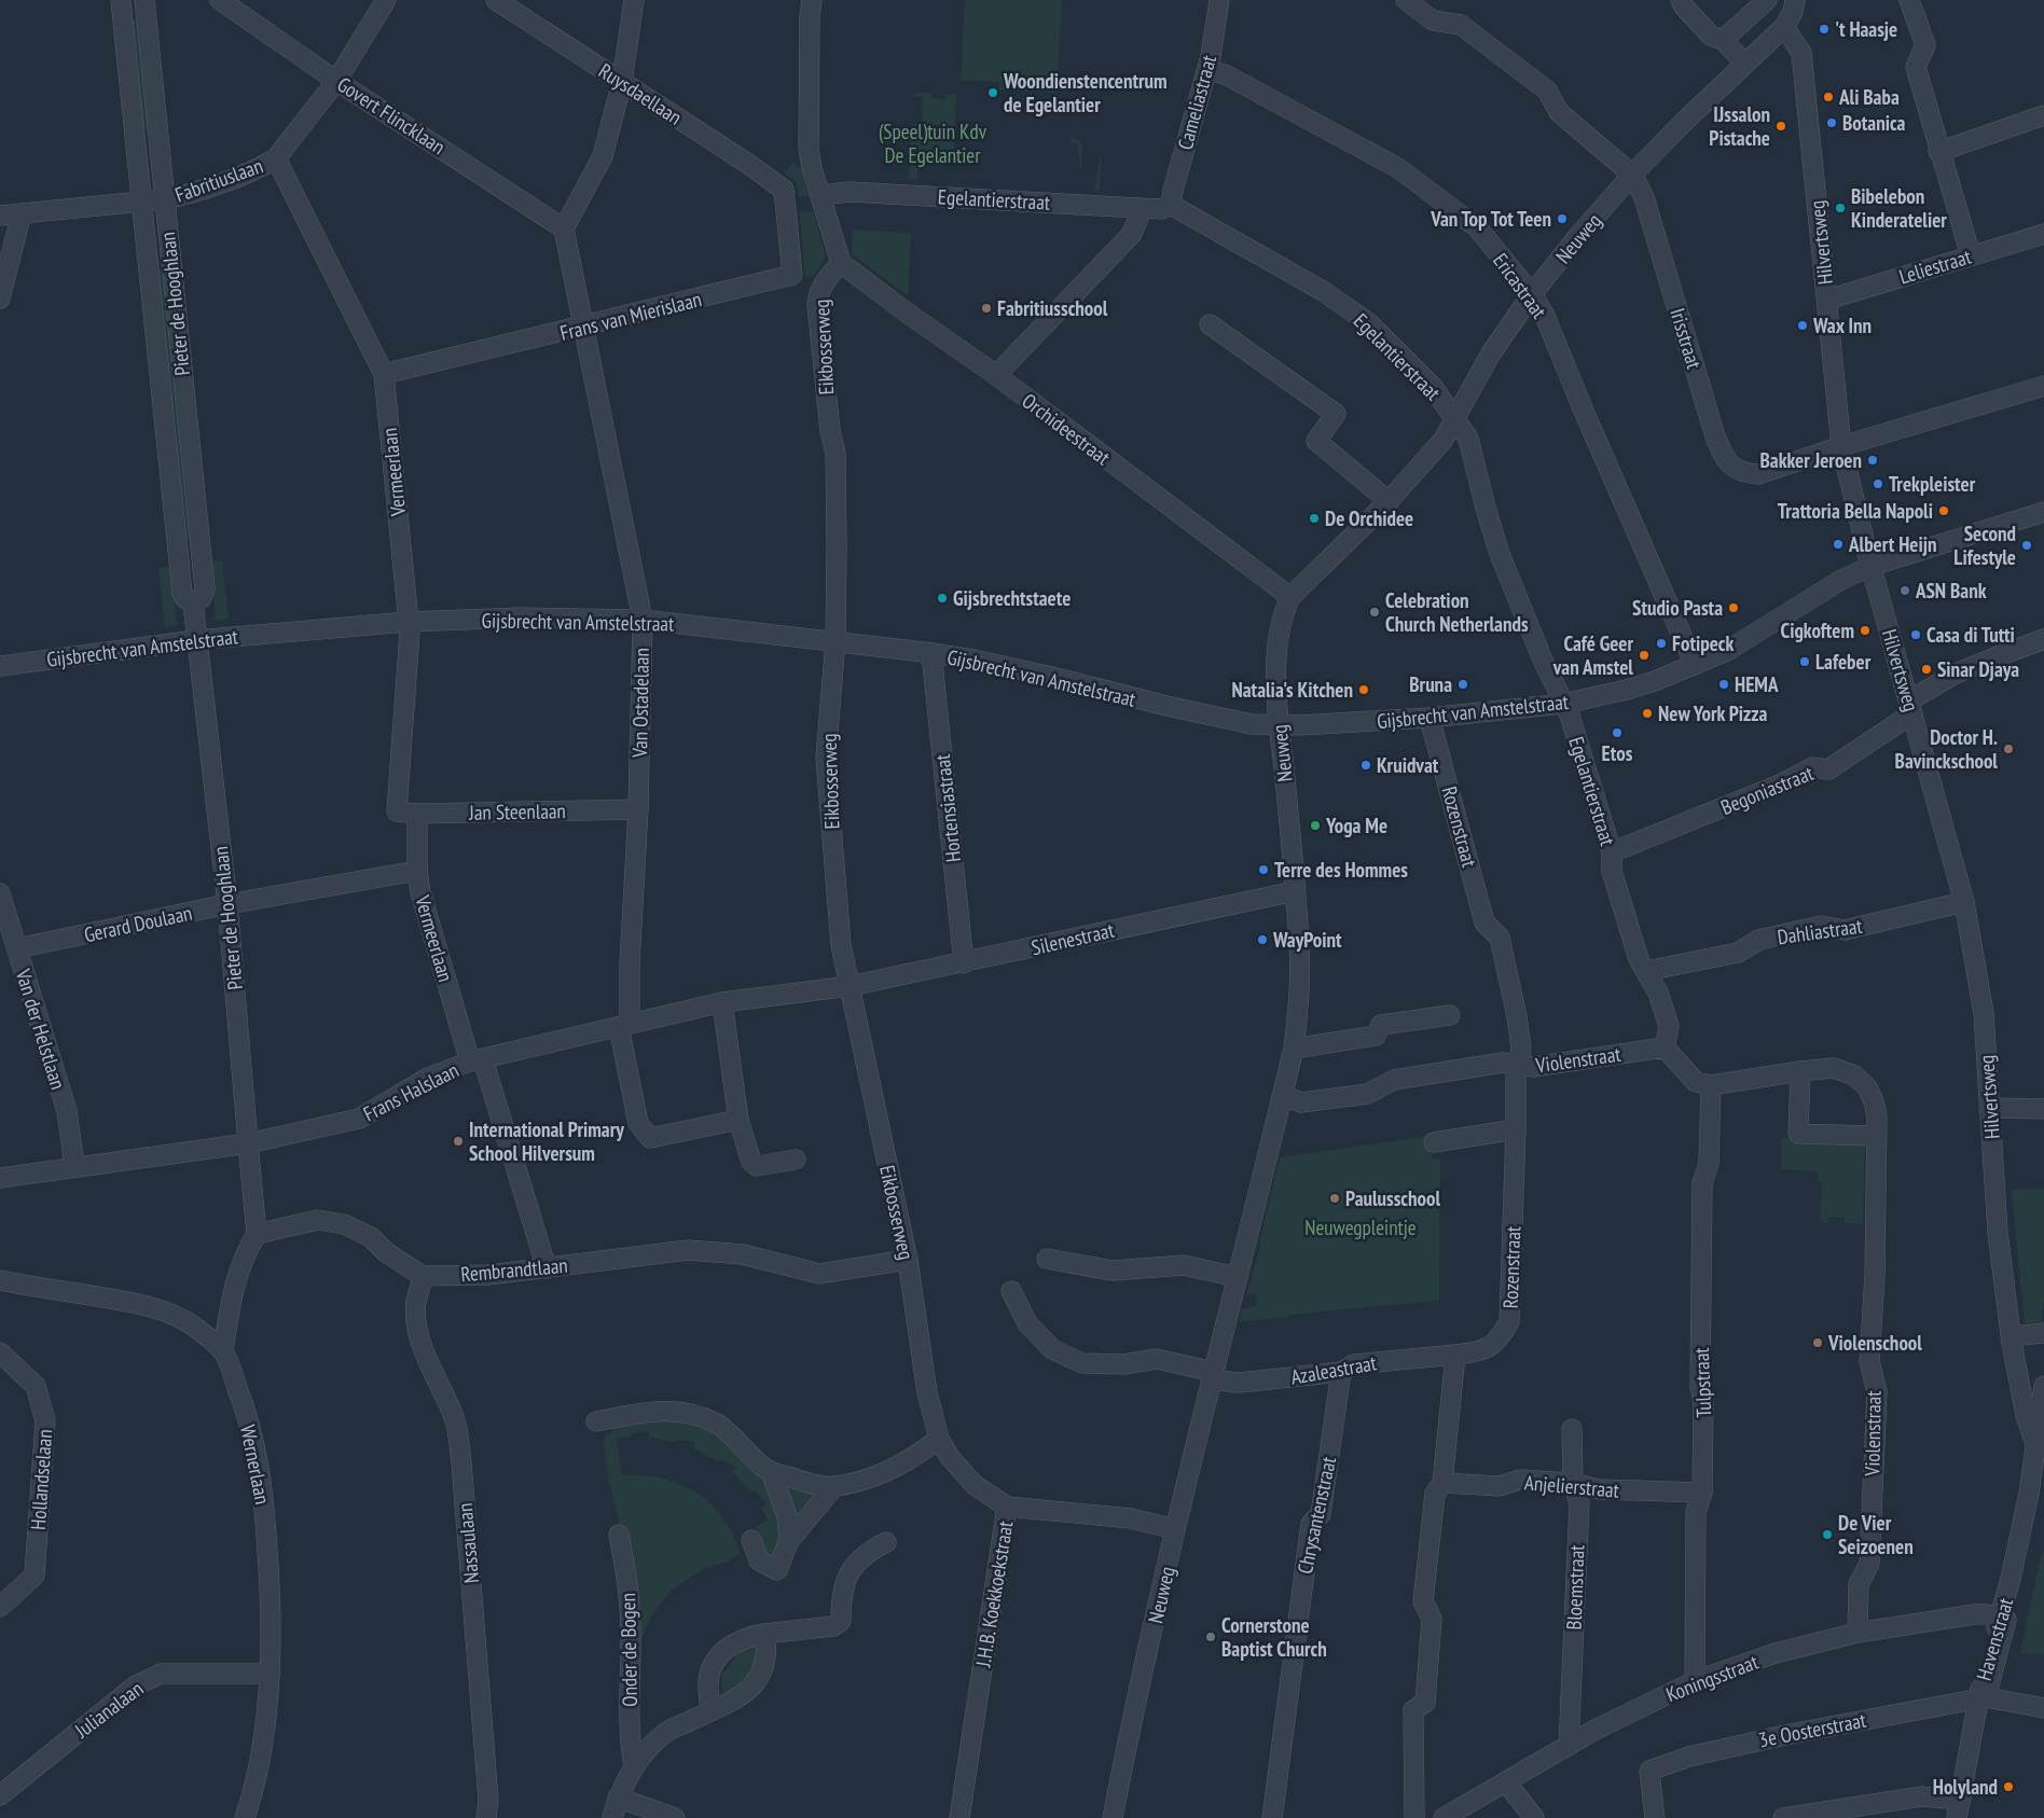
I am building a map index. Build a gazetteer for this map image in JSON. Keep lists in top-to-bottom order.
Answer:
{
  "streets": {
    "street": [
      "Ruysdaellaan",
      "Cameliastraat",
      "Govert Flincklaan",
      "Fabritiuslaan",
      "Egelantierstraat",
      "Neuweg",
      "Hilvertsweg",
      "Leliestraat",
      "Ericastraat",
      "Pieter de Hooghlaan",
      "Frans van Mierislaan",
      "Irisstraat",
      "Eikbosserweg",
      "Orchideestraat",
      "Vermeerlaan",
      "Gijsbrecht van Amstelstraat",
      "Van Ostadelaan",
      "Begoniastraat",
      "Hortensiastraat",
      "Jan Steenlaan",
      "Rozenstraat",
      "Gerard Doulaan",
      "Dahliastraat",
      "Silenestraat",
      "Van der Helstlaan",
      "Violenstraat",
      "Frans Halslaan",
      "Rembrandtlaan",
      "Azaleastraat",
      "Tulpstraat",
      "Wernerlaan",
      "Hollandselaan",
      "Anjelierstraat",
      "Chrysantenstraat",
      "Nassaulaan",
      "Bloemstraat",
      "J.H.B. Koekkoekstraat",
      "Havenstraat",
      "Onder de Bogen",
      "Koningsstraat",
      "Julianalaan",
      "3e Oosterstraat"
    ]
  },
  "crossings": [
    ["Ruysdaellaan", "Frans van Mierislaan"],
    ["Cameliastraat", "Egelantierstraat"],
    ["Cameliastraat", "Ericastraat"],
    ["Govert Flincklaan", "Fabritiuslaan"],
    ["Govert Flincklaan", "Van Ostadelaan"],
    ["Fabritiuslaan", "Pieter de Hooghlaan"],
    ["Fabritiuslaan", "Vermeerlaan"],
    ["Egelantierstraat", "Neuweg"],
    ["Egelantierstraat", "Gijsbrecht van Amstelstraat"],
    ["Egelantierstraat", "Begoniastraat"],
    ["Egelantierstraat", "Dahliastraat"],
    ["Egelantierstraat", "Violenstraat"],
    ["Neuweg", "Hilvertsweg"],
    ["Neuweg", "Ericastraat"],
    ["Neuweg", "Irisstraat"],
    ["Neuweg", "Orchideestraat"],
    ["Neuweg", "Gijsbrecht van Amstelstraat"],
    ["Neuweg", "Silenestraat"],
    ["Neuweg", "Violenstraat"],
    ["Neuweg", "Azaleastraat"],
    ["Neuweg", "J.H.B. Koekkoekstraat"],
    ["Hilvertsweg", "Leliestraat"],
    ["Hilvertsweg", "Irisstraat"],
    ["Hilvertsweg", "Gijsbrecht van Amstelstraat"],
    ["Hilvertsweg", "Begoniastraat"],
    ["Hilvertsweg", "Dahliastraat"],
    ["Hilvertsweg", "Havenstraat"],
    ["Ericastraat", "Gijsbrecht van Amstelstraat"],
    ["Pieter de Hooghlaan", "Gijsbrecht van Amstelstraat"],
    ["Pieter de Hooghlaan", "Gerard Doulaan"],
    ["Pieter de Hooghlaan", "Frans Halslaan"],
    ["Frans van Mierislaan", "Vermeerlaan"],
    ["Frans van Mierislaan", "Van Ostadelaan"],
    ["Eikbosserweg", "Orchideestraat"],
    ["Eikbosserweg", "Gijsbrecht van Amstelstraat"],
    ["Eikbosserweg", "Silenestraat"],
    ["Eikbosserweg", "Frans Halslaan"],
    ["Eikbosserweg", "Rembrandtlaan"],
    ["Eikbosserweg", "J.H.B. Koekkoekstraat"],
    ["Vermeerlaan", "Gijsbrecht van Amstelstraat"],
    ["Vermeerlaan", "Jan Steenlaan"],
    ["Vermeerlaan", "Gerard Doulaan"],
    ["Vermeerlaan", "Frans Halslaan"],
    ["Vermeerlaan", "Rembrandtlaan"],
    ["Gijsbrecht van Amstelstraat", "Van Ostadelaan"],
    ["Gijsbrecht van Amstelstraat", "Hortensiastraat"],
    ["Gijsbrecht van Amstelstraat", "Rozenstraat"],
    ["Van Ostadelaan", "Jan Steenlaan"],
    ["Van Ostadelaan", "Frans Halslaan"],
    ["Hortensiastraat", "Silenestraat"],
    ["Rozenstraat", "Violenstraat"],
    ["Rozenstraat", "Azaleastraat"],
    ["Gerard Doulaan", "Van der Helstlaan"],
    ["Silenestraat", "Frans Halslaan"],
    ["Van der Helstlaan", "Frans Halslaan"],
    ["Violenstraat", "Tulpstraat"],
    ["Violenstraat", "Koningsstraat"],
    ["Rembrandtlaan", "Nassaulaan"],
    ["Azaleastraat", "Chrysantenstraat"],
    ["Tulpstraat", "Anjelierstraat"],
    ["Tulpstraat", "Koningsstraat"],
    ["Wernerlaan", "Julianalaan"],
    ["Anjelierstraat", "Bloemstraat"],
    ["Bloemstraat", "Koningsstraat"],
    ["Havenstraat", "Koningsstraat"],
    ["Havenstraat", "3e Oosterstraat"]
  ],
  "parks": ["(Speel)tuin Kdv De Egelantier", "Neuwegpleintje"],
  "places": [
    "'t Haasje",
    "Woondienstencentrum de Egelantier",
    "Ali Baba",
    "Botanica",
    "IJssalon Pistache",
    "Bibelebon Kinderatelier",
    "Van Top Tot Teen",
    "Fabritiusschool",
    "Wax Inn",
    "Bakker Jeroen",
    "Trekpleister",
    "Trattoria Bella Napoli",
    "De Orchidee",
    "Albert Heijn",
    "Second Lifestyle",
    "ASN Bank",
    "Gijsbrechtstaete",
    "Studio Pasta",
    "Celebration Church Netherlands",
    "Cigkoftem",
    "Casa di Tutti",
    "Fotipeck",
    "Café Geer van Amstel",
    "Lafeber",
    "Sinar Djaya",
    "Bruna",
    "HEMA",
    "Natalia's Kitchen",
    "New York Pizza",
    "Etos",
    "Doctor H. Bavinckschool",
    "Kruidvat",
    "Yoga Me",
    "Terre des Hommes",
    "WayPoint",
    "International Primary School Hilversum",
    "Paulusschool",
    "Violenschool",
    "De Vier Seizoenen",
    "Cornerstone Baptist Church",
    "Holyland"
  ]
}
